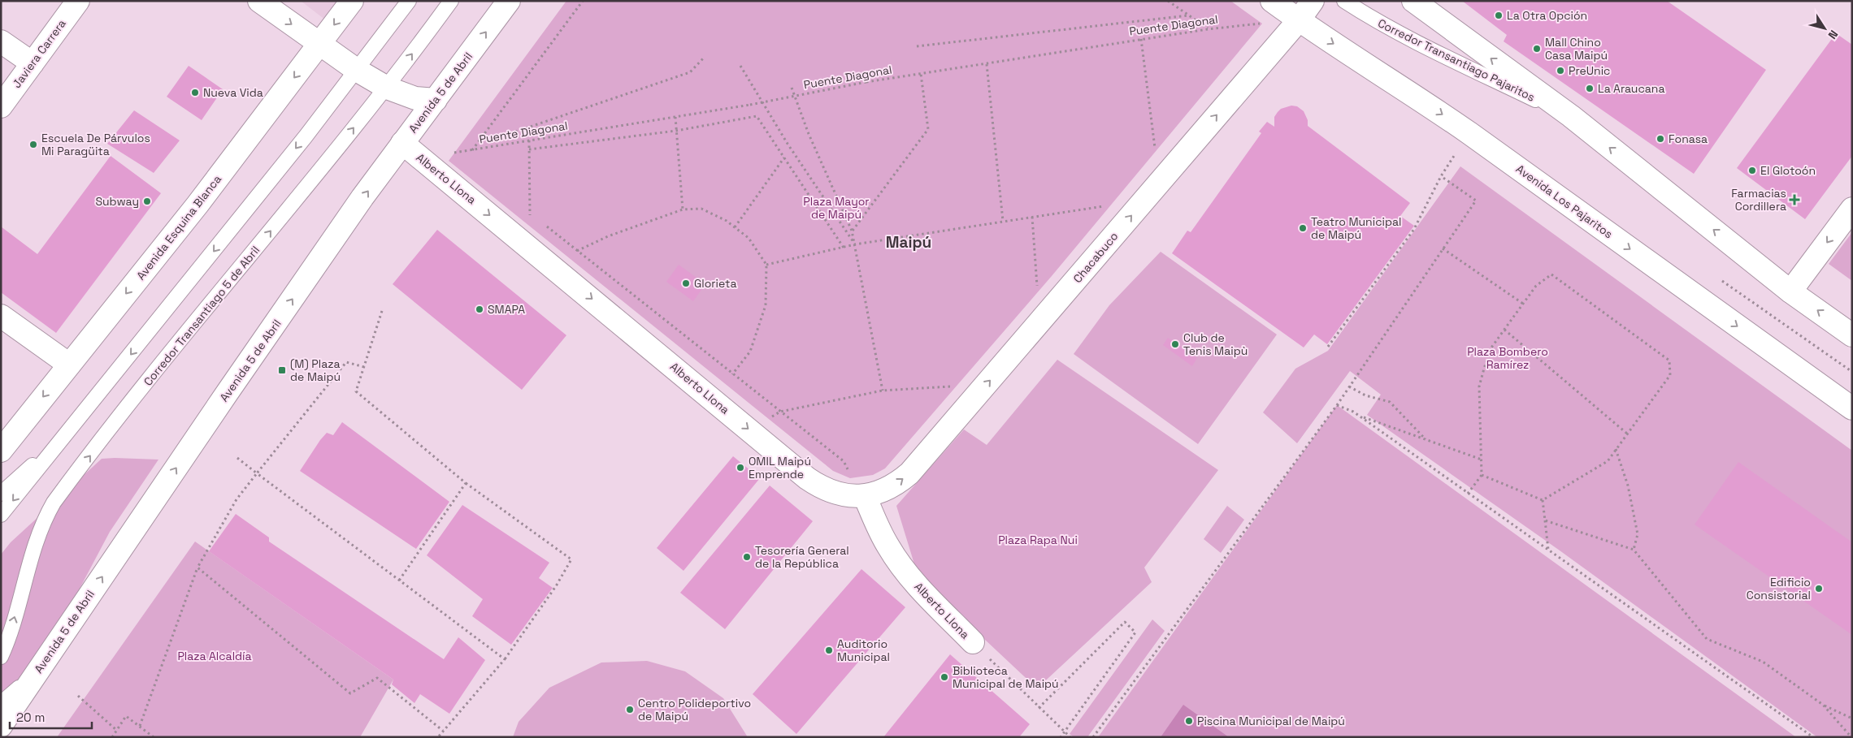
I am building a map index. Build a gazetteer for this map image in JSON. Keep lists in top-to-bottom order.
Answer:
{
  "streets": {
    "main road": [
      "Javiera Carrera",
      "Avenida 5 de Abril",
      "Alberto Llona",
      "Avenida Los Pajaritos",
      "Avenida Esquina Blanca",
      "Chacabuco"
    ],
    "lane": ["Corredor Transantiago Pajaritos", "Corredor Transantiago 5 de Abril"],
    "path": ["Puente Diagonal"]
  },
  "crossings": [
    ["Puente Diagonal", "Avenida Los Pajaritos"],
    ["Puente Diagonal", "Chacabuco"],
    ["Avenida 5 de Abril", "Alberto Llona"],
    ["Alberto Llona", "Chacabuco"],
    ["Avenida Los Pajaritos", "Chacabuco"]
  ],
  "one_way": [
    "Avenida 5 de Abril",
    "Alberto Llona",
    "Avenida Esquina Blanca",
    "Chacabuco"
  ],
  "districts": ["Maipú"],
  "parks": [
    "Plaza Mayor de Maipú",
    "Plaza Bombero Ramírez",
    "Plaza Rapa Nui",
    "Plaza Alcaldía"
  ],
  "places": {
    "other": [
      "La Otra Opción",
      "Mall Chino Casa Maipú",
      "PreUnic",
      "La Araucana",
      "Nueva Vida",
      "Fonasa",
      "Escuela De Párvulos Mi Paragüita",
      "El Glotoón",
      "Subway",
      "Teatro Municipal de Maipú",
      "Glorieta",
      "SMAPA",
      "Club de Tenis Maipù",
      "OMIL Maipú Emprende",
      "Tesorería General de la República",
      "Edificio Consistorial",
      "Auditorio Municipal",
      "Biblioteca Municipal de Maipú",
      "Centro Polideportivo de Maipú",
      "Piscina Municipal de Maipú"
    ],
    "health": ["Farmacias Cordillera"],
    "transit": ["(M) Plaza de Maipú"]
  },
  "scale_bar": "20 m",
  "north": "bottom right"
}
